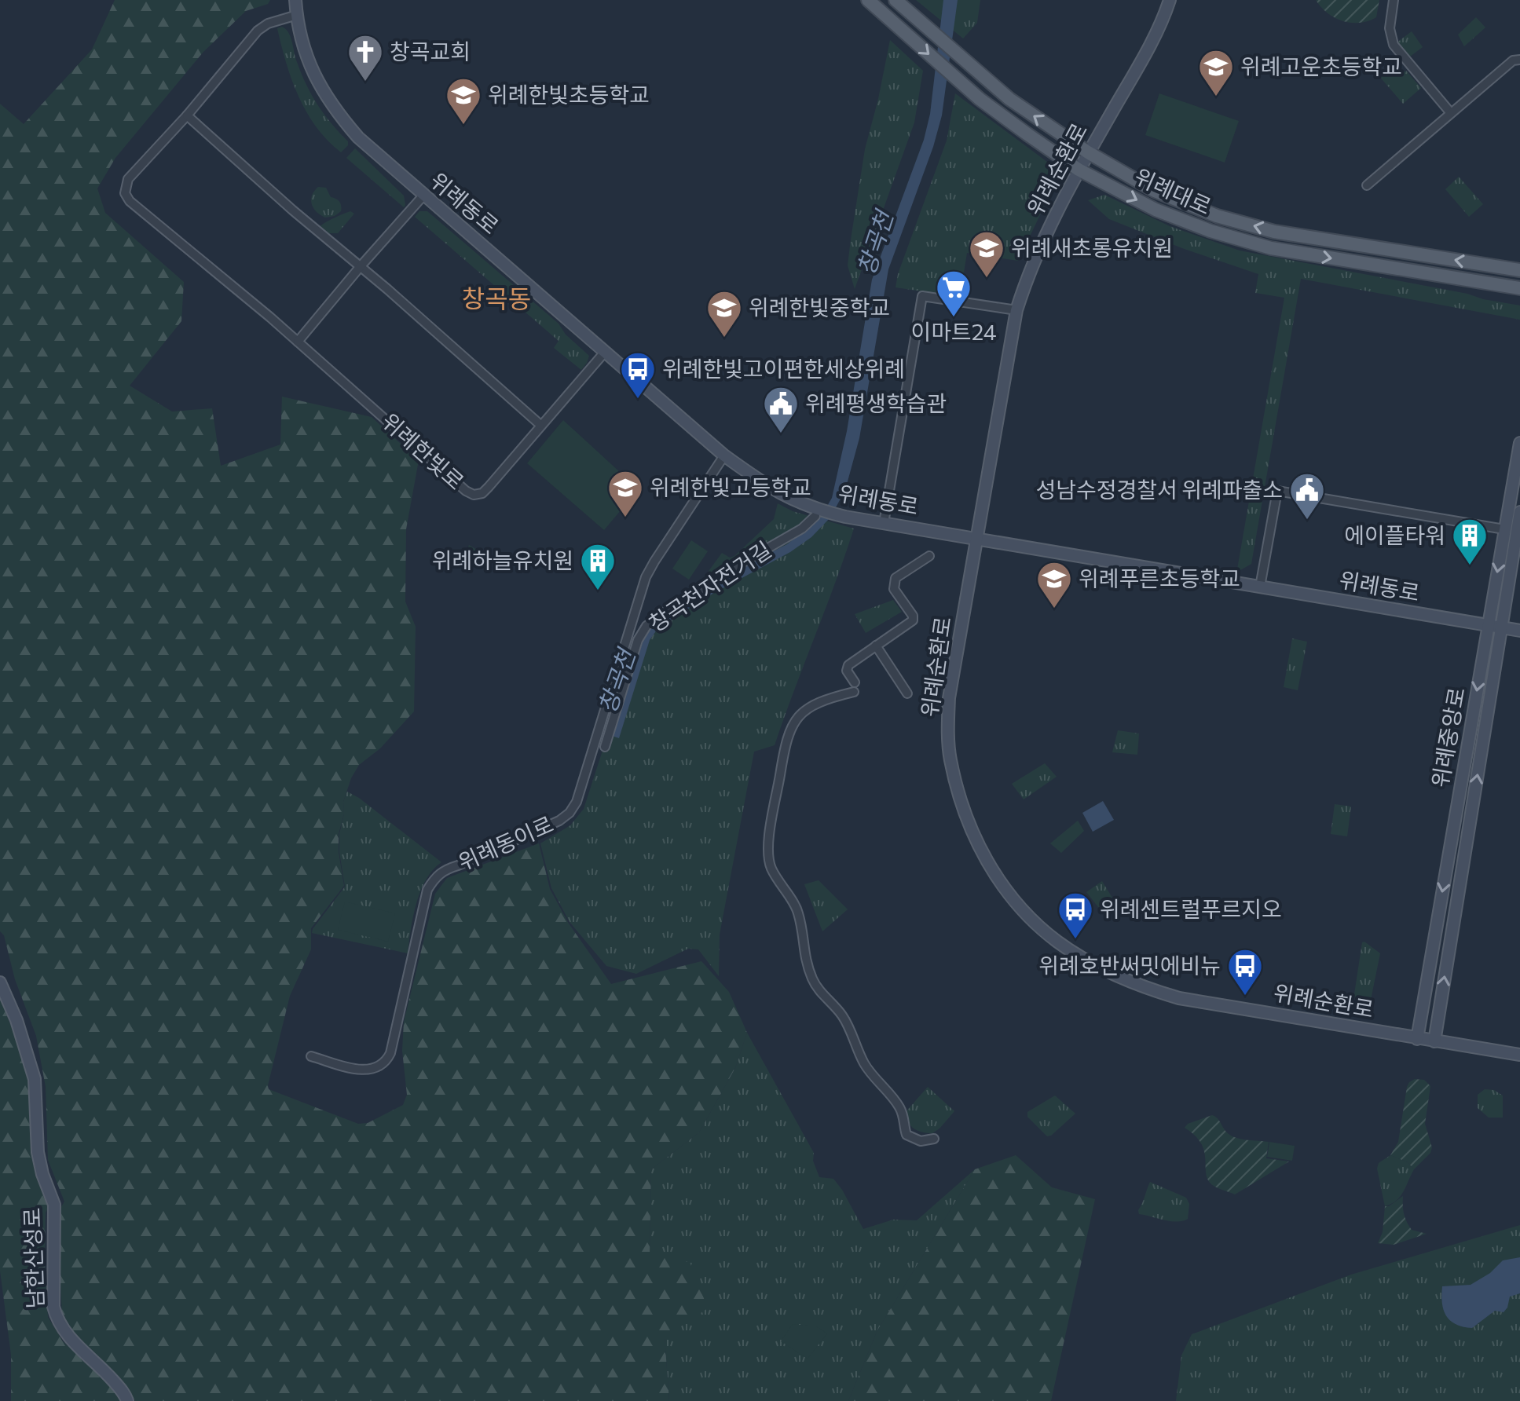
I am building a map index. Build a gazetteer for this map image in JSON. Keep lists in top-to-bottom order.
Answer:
{
  "streets": {
    "main road": ["위례대로"],
    "street": [
      "위례순환로",
      "위례동로",
      "위례한빛로",
      "창곡천자전거길",
      "위례중앙로",
      "위례동이로",
      "남한산성로"
    ]
  },
  "crossings": [
    ["위례순환로", "위례대로"],
    ["위례순환로", "위례동로"],
    ["위례순환로", "위례중앙로"],
    ["위례동로", "위례한빛로"],
    ["위례동로", "위례중앙로"],
    ["위례동로", "위례동이로"]
  ],
  "districts": ["창곡동"],
  "water": ["창곡천"],
  "places": {
    "church": ["창곡교회"],
    "school or university": [
      "위례고운초등학교",
      "위례한빛초등학교",
      "위례새초롱유치원",
      "위례한빛중학교",
      "위례한빛고등학교",
      "위례푸른초등학교"
    ],
    "supermarket": ["이마트24"],
    "bus stop": ["위례한빛고이편한세상위례", "위례센트럴푸르지오", "위례호반써밋에비뉴"],
    "public building": ["위례평생학습관", "성남수정경찰서 위례파출소"],
    "building": ["에이플타워", "위례하늘유치원"]
  }
}
